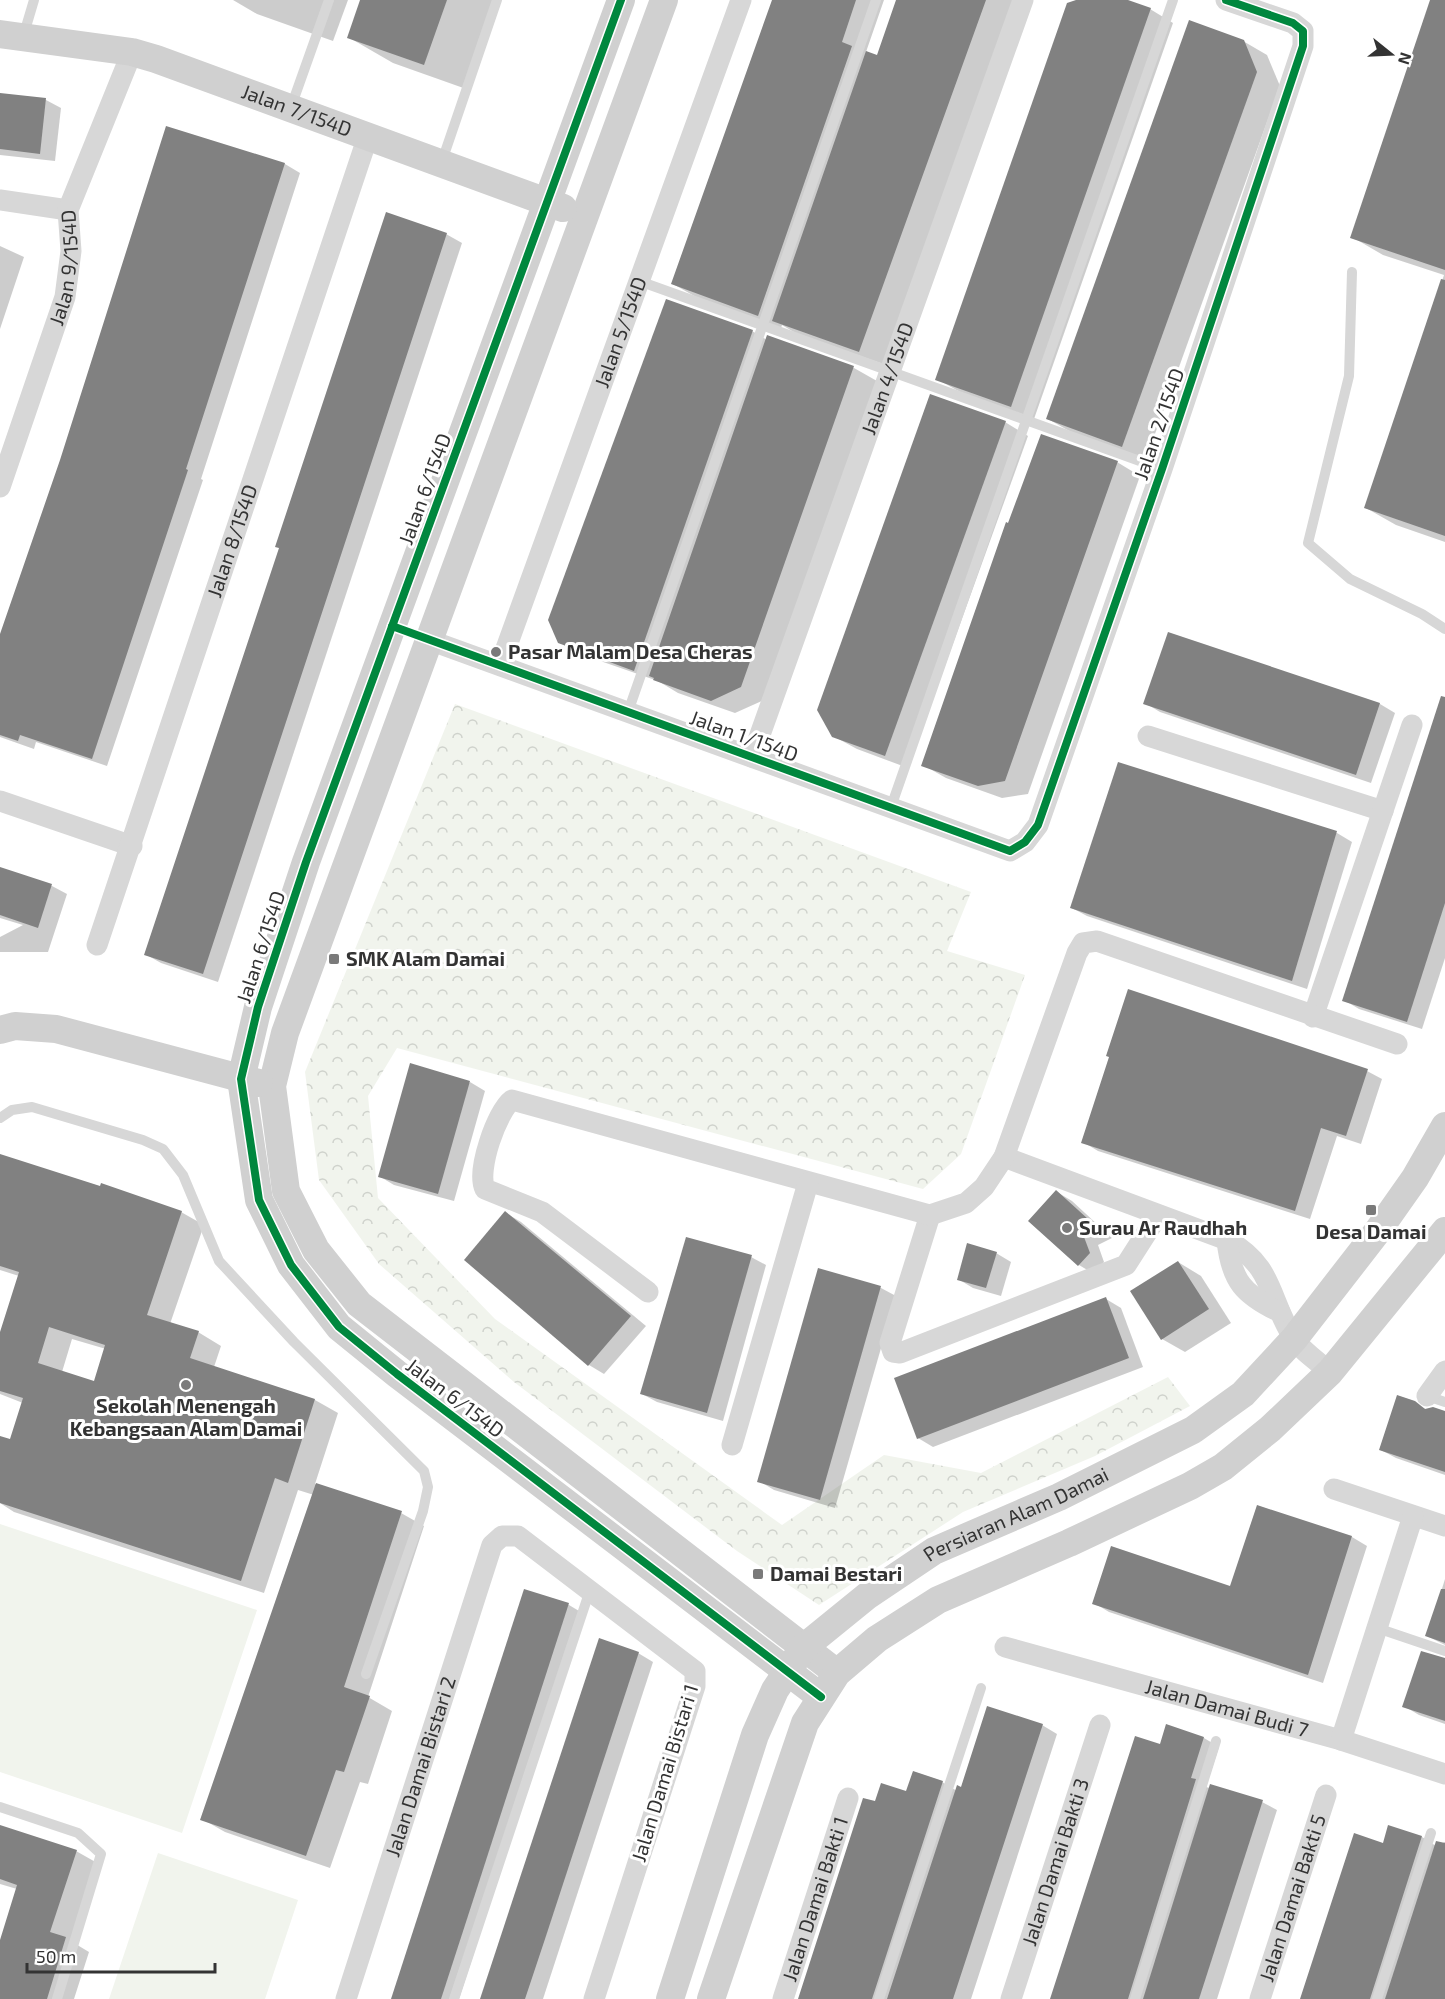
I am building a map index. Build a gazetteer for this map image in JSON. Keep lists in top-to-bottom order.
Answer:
{
  "streets": {
    "street": [
      "Jalan 7/154D",
      "Jalan 9/154D",
      "Jalan 5/154D",
      "Jalan 4/154D",
      "Jalan 2/154D",
      "Jalan 6/154D",
      "Jalan 8/154D",
      "Jalan 1/154D",
      "Persiaran Alam Damai",
      "Jalan Damai Budi 7",
      "Jalan Damai Bistari 2",
      "Jalan Damai Bistari 1",
      "Jalan Damai Bakti 3",
      "Jalan Damai Bakti 5",
      "Jalan Damai Bakti 1"
    ]
  },
  "crossings": [
    ["Jalan 7/154D", "Jalan 9/154D"],
    ["Jalan 7/154D", "Jalan 6/154D"],
    ["Jalan 7/154D", "Jalan 8/154D"],
    ["Jalan 5/154D", "Jalan 1/154D"],
    ["Jalan 4/154D", "Jalan 1/154D"],
    ["Jalan 2/154D", "Jalan 1/154D"],
    ["Jalan 6/154D", "Jalan 1/154D"],
    ["Jalan 6/154D", "Persiaran Alam Damai"],
    ["Jalan Damai Bistari 2", "Jalan Damai Bistari 1"]
  ],
  "places": {
    "other": ["Pasar Malam Desa Cheras", "Surau Ar Raudhah", "Sekolah Menengah Kebangsaan Alam Damai"],
    "transit": ["SMK Alam Damai", "Desa Damai", "Damai Bestari"]
  },
  "scale_bar": "50 m",
  "north": "right"
}
